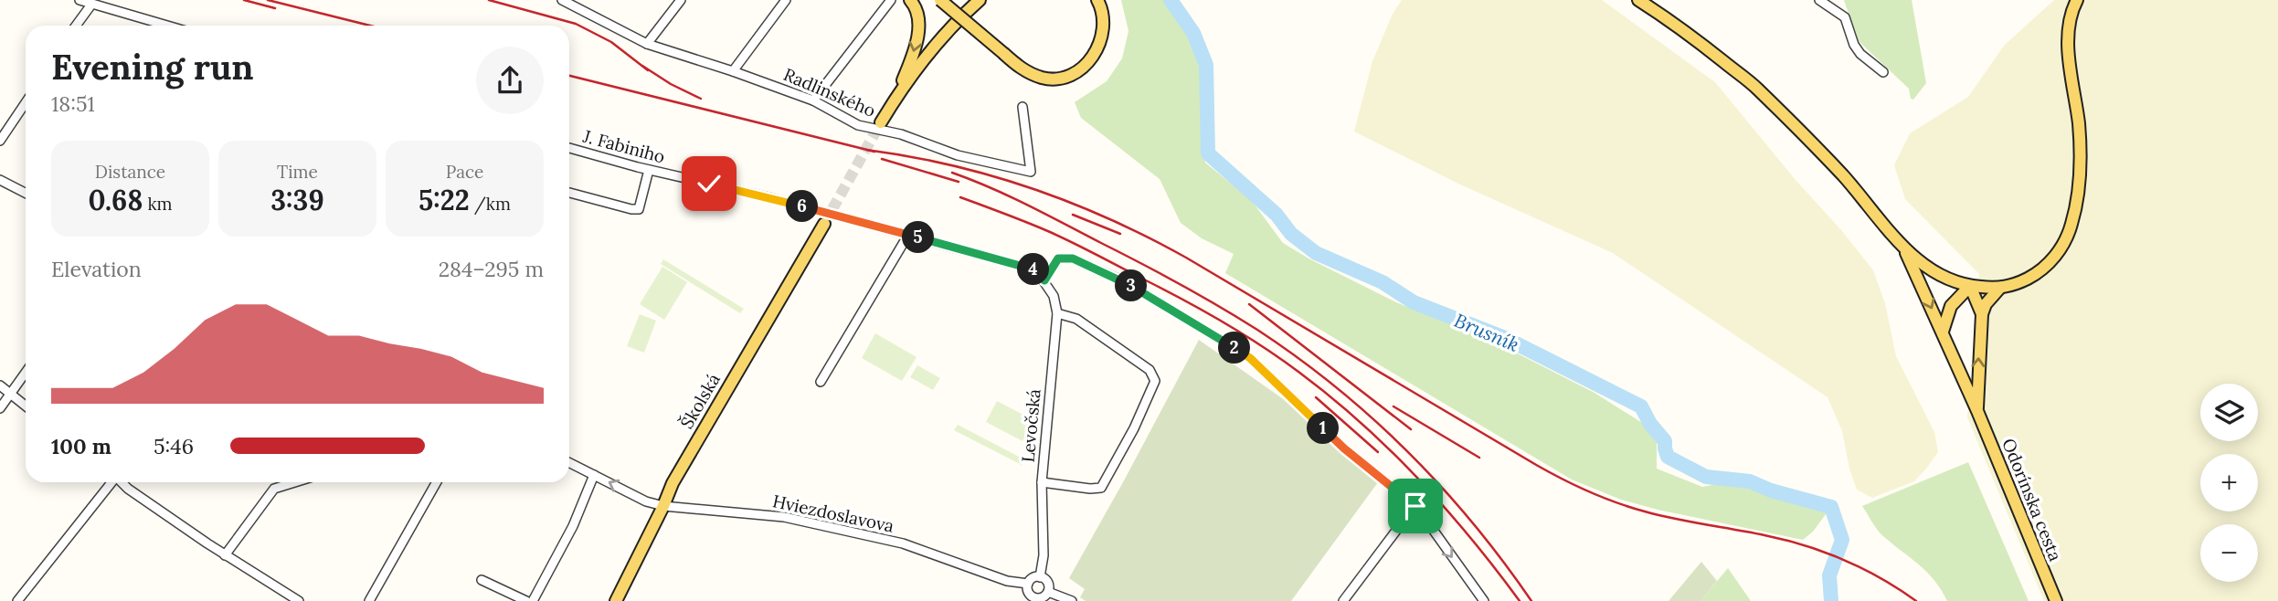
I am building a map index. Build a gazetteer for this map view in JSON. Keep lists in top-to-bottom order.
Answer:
{
  "streets": {
    "main road": ["Školská", "Odorínska cesta"],
    "street": [
      "Radlinského",
      "J. Fabiniho",
      "Levočská",
      "Hviezdoslavova"
    ]
  },
  "crossings": [
    ["J. Fabiniho", "Levočská"],
    ["Školská", "Hviezdoslavova"],
    ["Levočská", "Hviezdoslavova"]
  ],
  "water": ["Brusník"],
  "page": {
    "heading": ["Evening run", "18:51"],
    "stats": [
      ["Distance", "0.68 km"],
      ["Time", "3:39"],
      ["Pace", "5:22 /km"]
    ],
    "pins": [
      "6",
      "5",
      "4",
      "3",
      "2",
      "1"
    ],
    "chart": ["Elevation", "284–295 m"],
    "map_buttons": ["+", "−"],
    "list": [
      {
        "name": "100 m",
        "note": "5:46"
      }
    ]
  }
}
